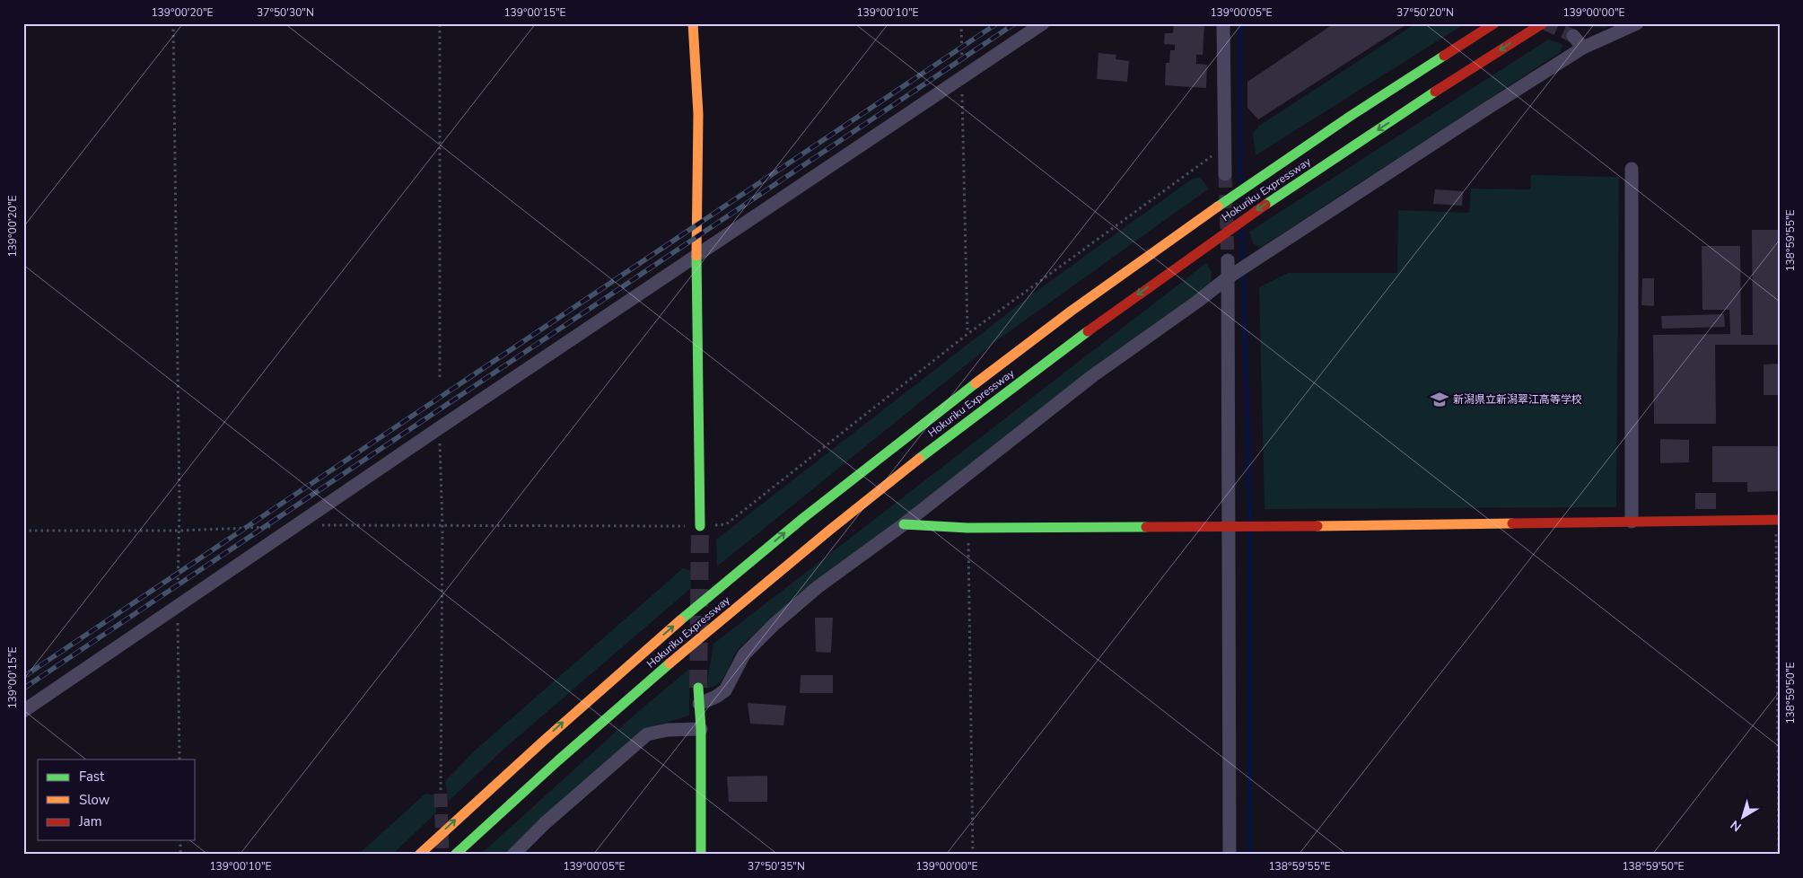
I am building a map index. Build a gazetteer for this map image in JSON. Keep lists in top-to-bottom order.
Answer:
{
  "streets": {
    "main road": ["Hokuriku Expressway"]
  },
  "places": {
    "school or university": ["新潟県立新潟翠江高等学校"]
  },
  "legend": ["Fast", "Slow", "Jam"],
  "north": "bottom left",
  "coordinates": [
    "139°00'20\"E",
    "37°50'30\"N",
    "139°00'15\"E",
    "139°00'10\"E",
    "139°00'05\"E",
    "37°50'20\"N",
    "139°00'00\"E",
    "138°59'55\"E",
    "138°59'50\"E",
    "37°50'35\"N"
  ]
}
